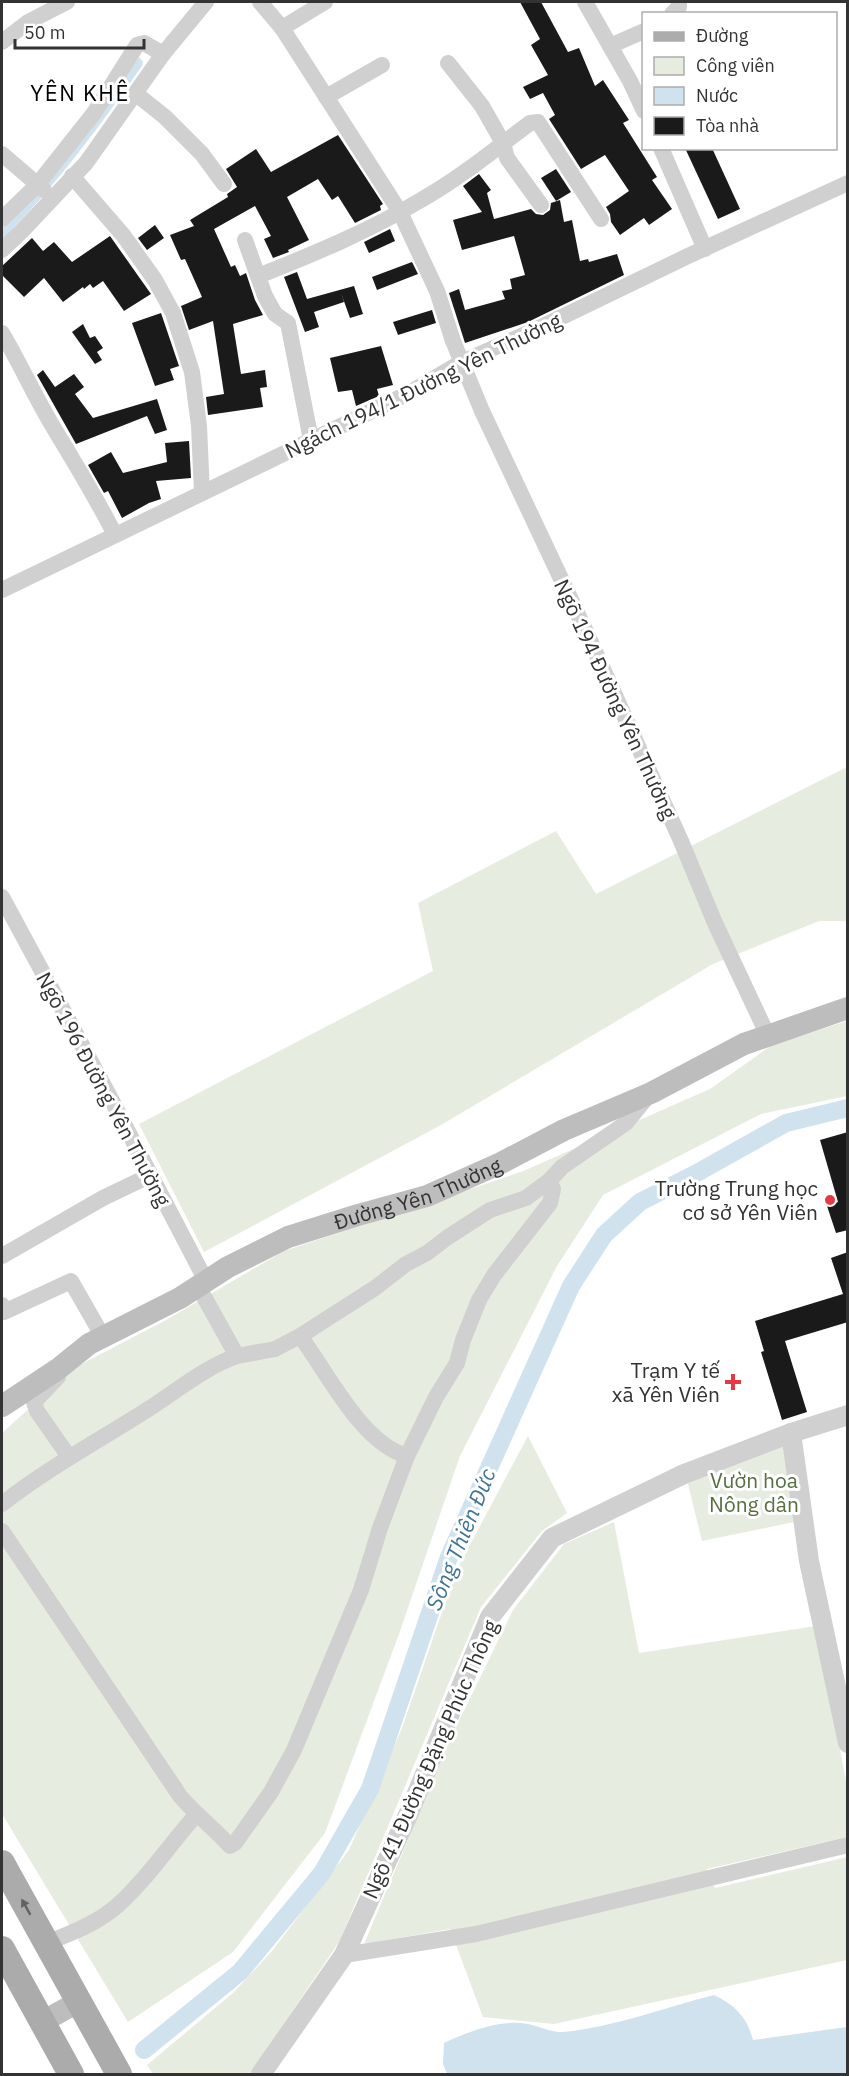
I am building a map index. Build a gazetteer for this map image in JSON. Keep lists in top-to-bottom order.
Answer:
{
  "streets": {
    "main road": ["Đường Yên Thường"],
    "street": [
      "Ngách 194/1 Đường Yên Thường",
      "Ngõ 194 Đường Yên Thường",
      "Ngõ 196 Đường Yên Thường",
      "Ngõ 41 Đường Đặng Phúc Thông"
    ]
  },
  "crossings": [
    ["Ngách 194/1 Đường Yên Thường", "Ngõ 194 Đường Yên Thường"],
    ["Ngõ 194 Đường Yên Thường", "Đường Yên Thường"],
    ["Ngõ 196 Đường Yên Thường", "Đường Yên Thường"]
  ],
  "districts": ["YÊN KHÊ"],
  "water": ["Sông Thiên Đức"],
  "parks": ["Vườn hoa Nông dân"],
  "places": {
    "other": ["Trường Trung học cơ sở Yên Viên"],
    "health": ["Trạm Y tế xã Yên Viên"]
  },
  "legend": [
    "Đường",
    "Công viên",
    "Nước",
    "Tòa nhà"
  ],
  "scale_bar": "50 m"
}
